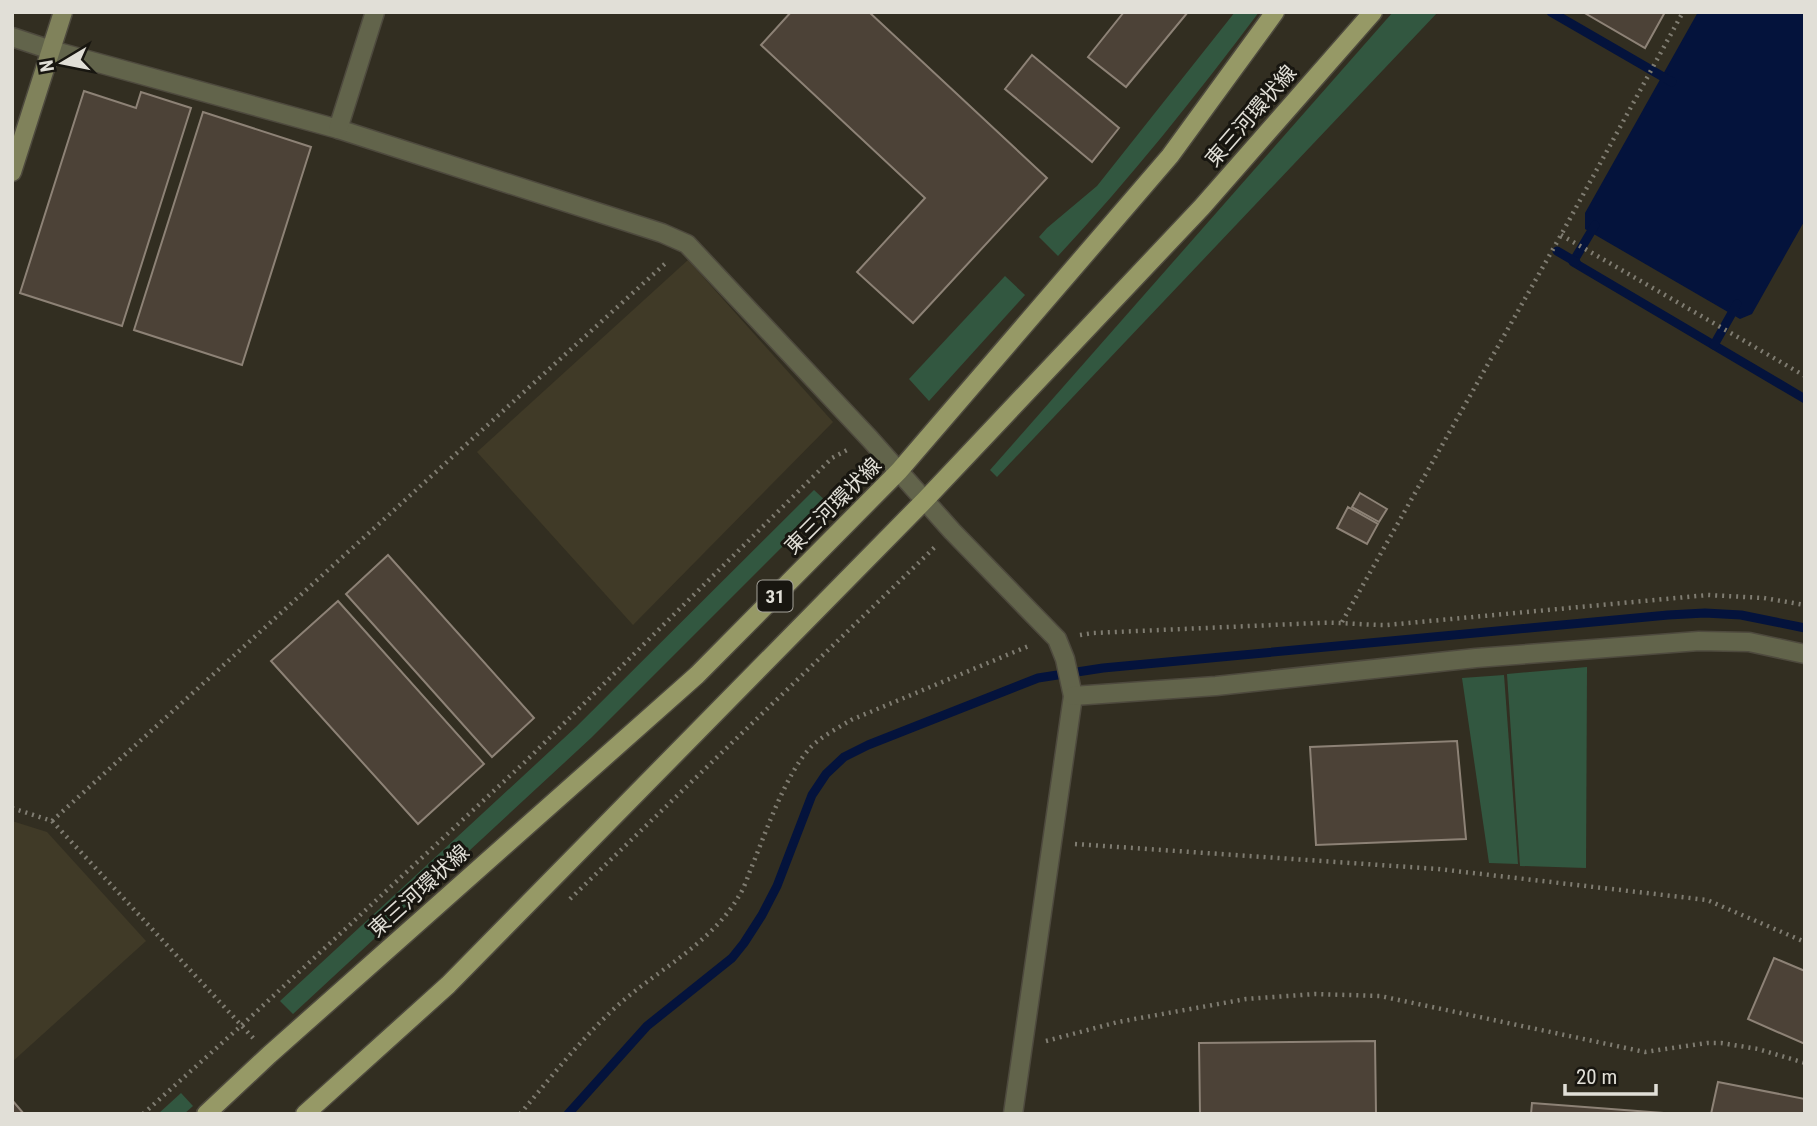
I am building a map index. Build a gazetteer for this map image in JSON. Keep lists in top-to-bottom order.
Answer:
{
  "streets": {
    "main road": ["東三河環状線", "31"]
  },
  "scale_bar": "20 m",
  "north": "left"
}
